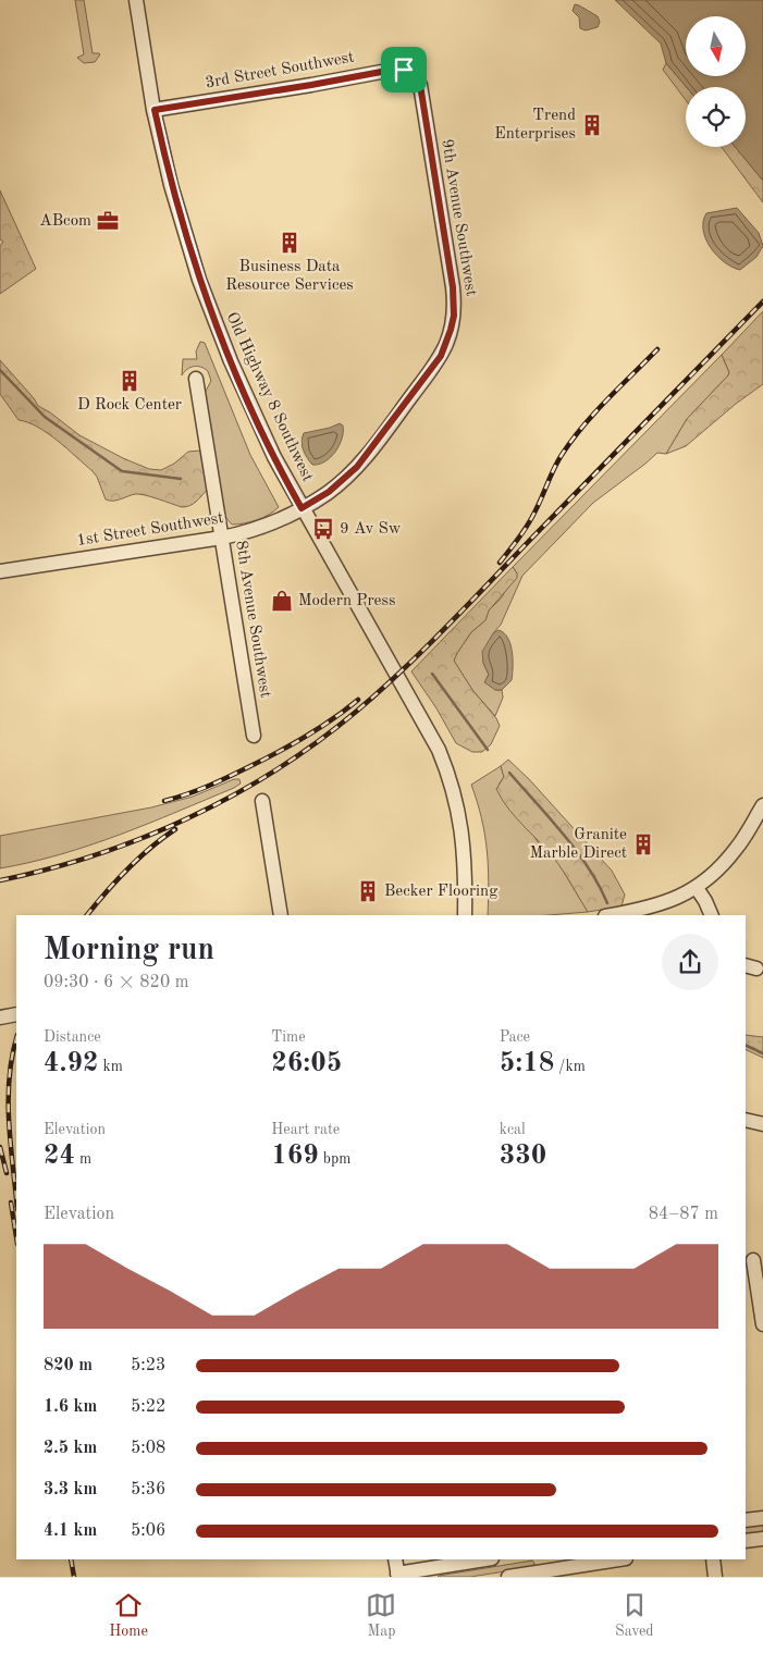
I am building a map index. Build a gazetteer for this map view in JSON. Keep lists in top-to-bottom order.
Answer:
{
  "streets": {
    "street": [
      "3rd Street Southwest",
      "9th Avenue Southwest",
      "Old Highway 8 Southwest",
      "1st Street Southwest",
      "8th Avenue Southwest"
    ]
  },
  "crossings": [
    ["3rd Street Southwest", "9th Avenue Southwest"],
    ["3rd Street Southwest", "Old Highway 8 Southwest"],
    ["9th Avenue Southwest", "Old Highway 8 Southwest"],
    ["9th Avenue Southwest", "1st Street Southwest"],
    ["Old Highway 8 Southwest", "1st Street Southwest"],
    ["1st Street Southwest", "8th Avenue Southwest"]
  ],
  "places": {
    "building": [
      "Trend Enterprises",
      "Business Data Resource Services",
      "D Rock Center",
      "Granite Marble Direct",
      "Becker Flooring"
    ],
    "office": ["ABcom"],
    "bus stop": ["9 Av Sw"],
    "shop": ["Modern Press"]
  },
  "north": "bottom",
  "page": {
    "heading": ["Morning run", "09:30 · 6 × 820 m"],
    "stats": [
      ["Distance", "4.92 km"],
      ["Time", "26:05"],
      ["Pace", "5:18 /km"],
      ["Elevation", "24 m"],
      ["Heart rate", "169 bpm"],
      ["kcal", "330"]
    ],
    "chart": ["Elevation", "84–87 m"],
    "list": [
      {
        "name": "820 m",
        "note": "5:23"
      },
      {
        "name": "1.6 km",
        "note": "5:22"
      },
      {
        "name": "2.5 km",
        "note": "5:08"
      },
      {
        "name": "3.3 km",
        "note": "5:36"
      },
      {
        "name": "4.1 km",
        "note": "5:06"
      }
    ],
    "tabs": ["Home", "Map", "Saved"]
  }
}
